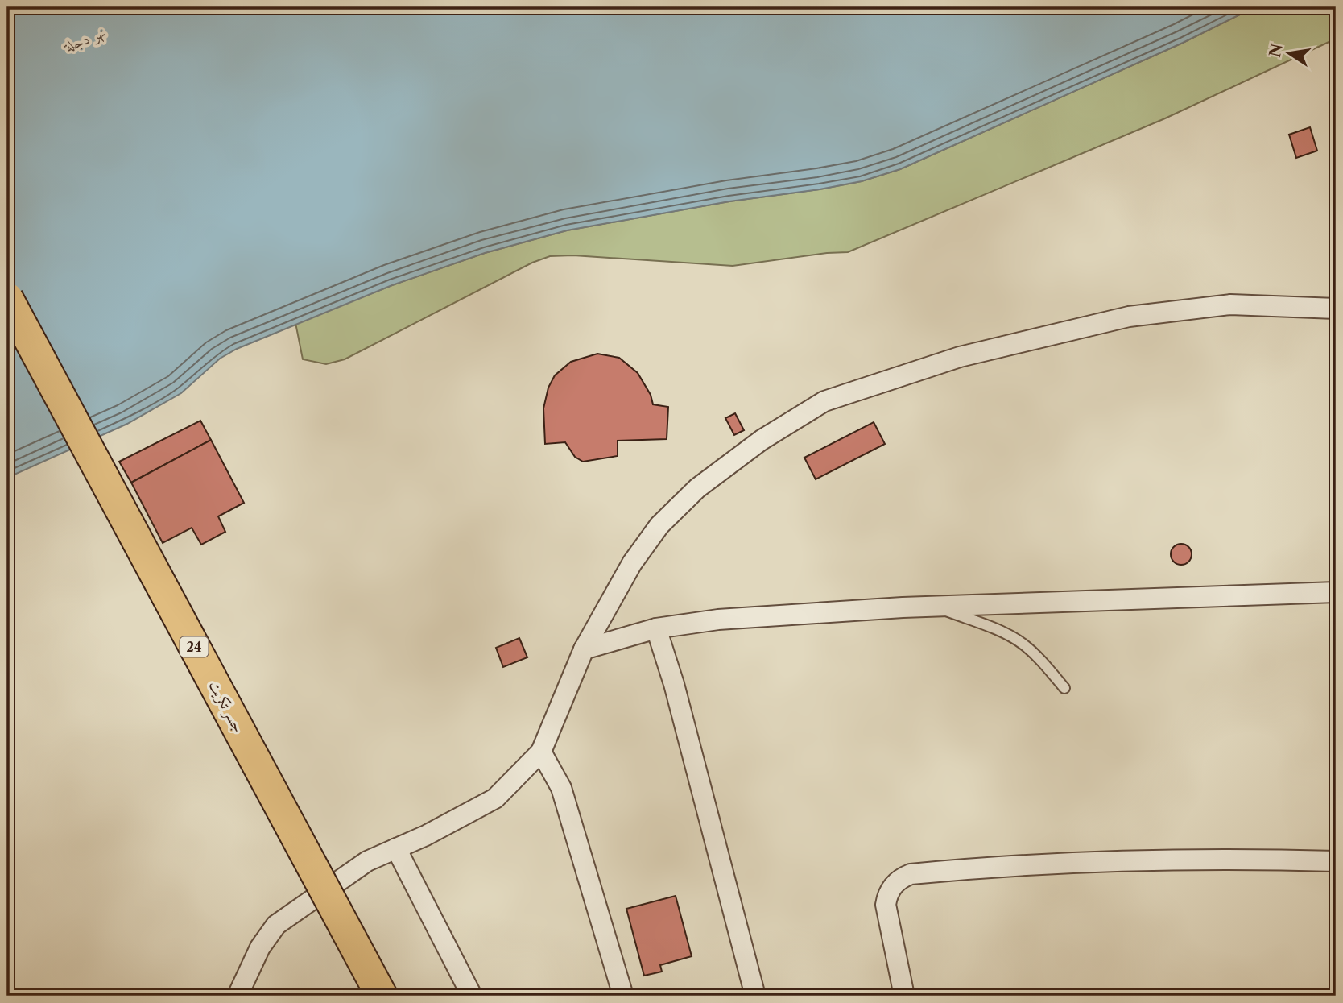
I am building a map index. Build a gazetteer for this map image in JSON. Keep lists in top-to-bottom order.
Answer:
{
  "streets": {
    "main road": ["24", "جسر تكريت"]
  },
  "water": ["نهر دجلة"],
  "north": "left"
}
